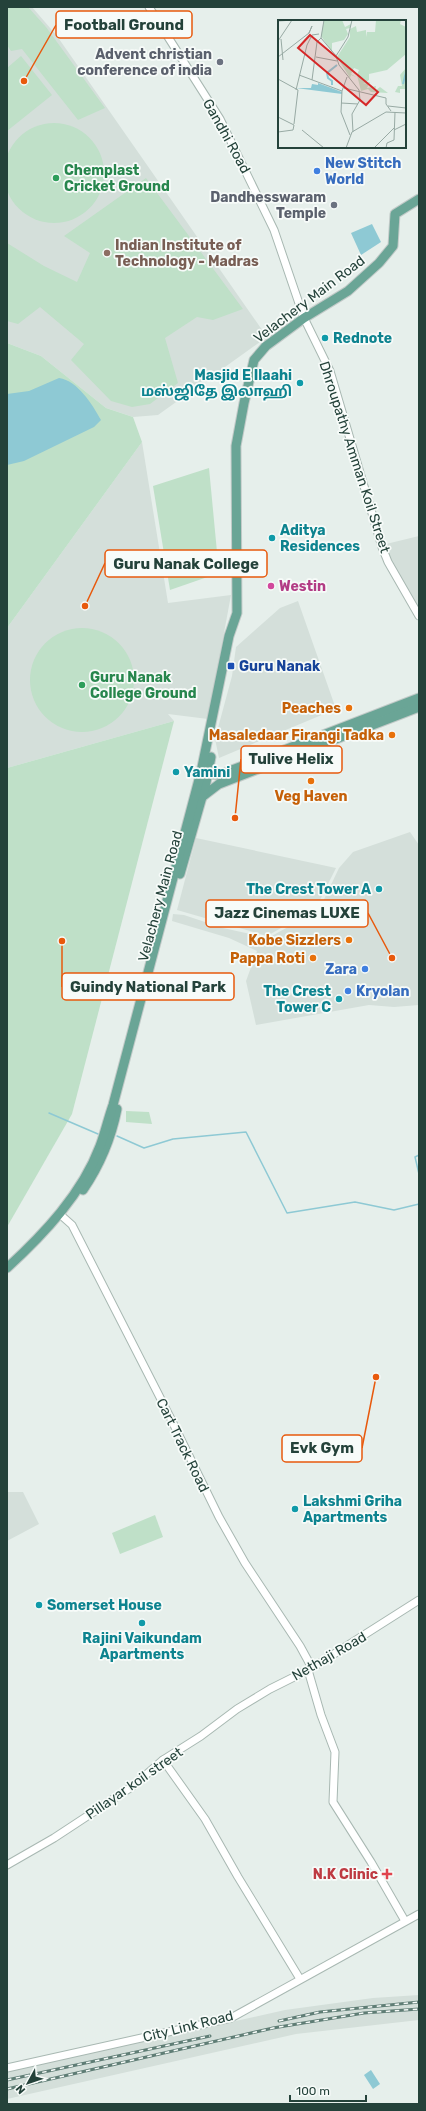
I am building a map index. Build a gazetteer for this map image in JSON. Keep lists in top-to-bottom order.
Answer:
{
  "streets": {
    "main road": ["Velachery Main Road"],
    "street": [
      "Gandhi Road",
      "Dhroupathy Amman Koil Street",
      "Cart Track Road",
      "Nethaji Road",
      "Pillayar koil street",
      "City Link Road"
    ]
  },
  "crossings": [
    ["Gandhi Road", "Velachery Main Road"],
    ["Gandhi Road", "Dhroupathy Amman Koil Street"],
    ["Velachery Main Road", "Dhroupathy Amman Koil Street"],
    ["Velachery Main Road", "Cart Track Road"],
    ["Cart Track Road", "Nethaji Road"],
    ["Cart Track Road", "City Link Road"],
    ["Nethaji Road", "Pillayar koil street"]
  ],
  "places": {
    "other": [
      "Advent christian conference of india",
      "Football Ground",
      "New Stitch World",
      "Chemplast Cricket Ground",
      "Dandhesswaram Temple",
      "Indian Institute of Technology - Madras",
      "Rednote",
      "Masjid E Ilaahi மஸ்ஜிதே இலாஹி",
      "Aditya Residences",
      "Westin",
      "Guru Nanak College",
      "Guru Nanak College Ground",
      "Peaches",
      "Masaledaar Firangi Tadka",
      "Yamini",
      "Veg Haven",
      "Tulive Helix",
      "The Crest Tower A",
      "Kobe Sizzlers",
      "Guindy National Park",
      "Pappa Roti",
      "Jazz Cinemas LUXE",
      "Zara",
      "Kryolan",
      "The Crest Tower C",
      "Evk Gym",
      "Lakshmi Griha Apartments",
      "Somerset House",
      "Rajini Vaikundam Apartments"
    ],
    "transit": ["Guru Nanak"],
    "health": ["N.K Clinic"]
  },
  "scale_bar": "100 m",
  "north": "bottom left"
}
